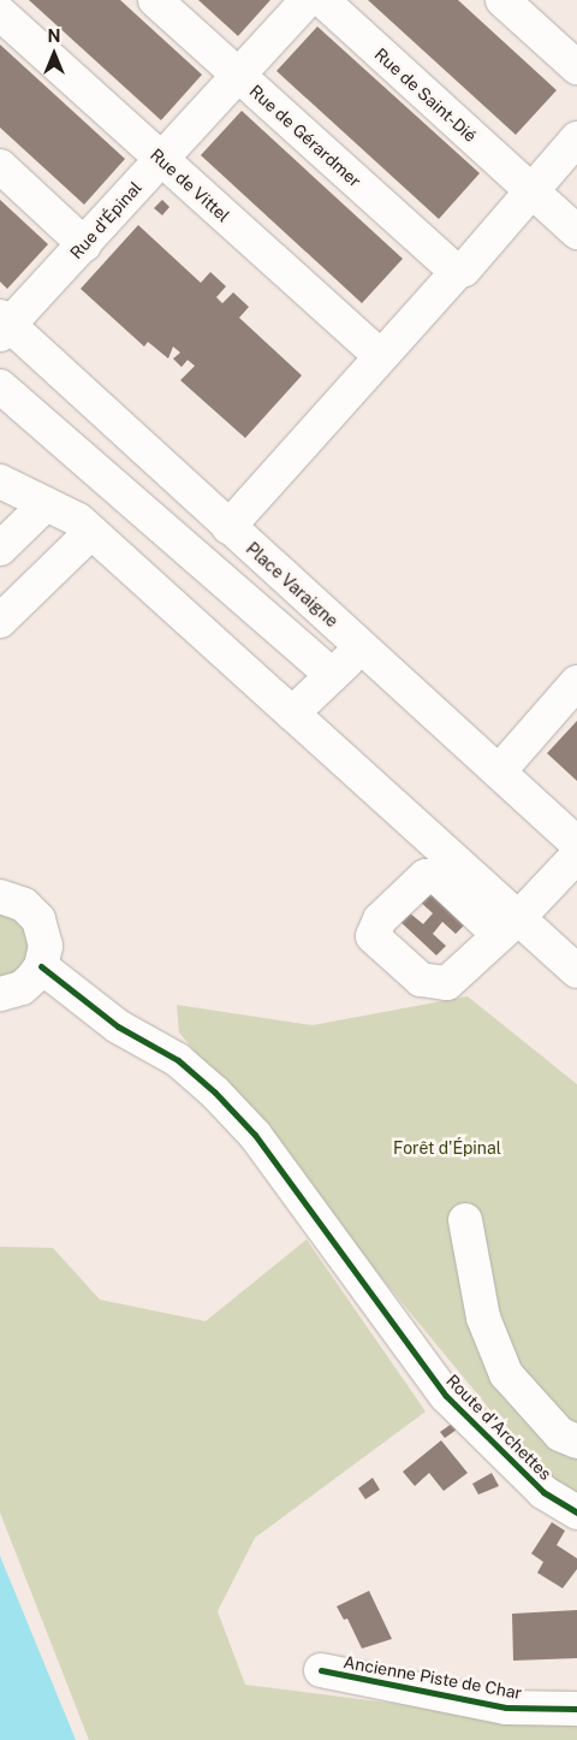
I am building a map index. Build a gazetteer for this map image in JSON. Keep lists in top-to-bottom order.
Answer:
{
  "streets": {
    "street": [
      "Rue de Saint-Dié",
      "Rue de Gérardmer",
      "Rue de Vittel",
      "Rue d'Épinal",
      "Place Varaigne",
      "Route d'Archettes",
      "Ancienne Piste de Char"
    ]
  },
  "crossings": [
    ["Rue de Gérardmer", "Rue d'Épinal"],
    ["Rue de Vittel", "Rue d'Épinal"],
    ["Rue d'Épinal", "Place Varaigne"]
  ],
  "parks": ["Forêt d'Épinal"],
  "north": "top"
}
